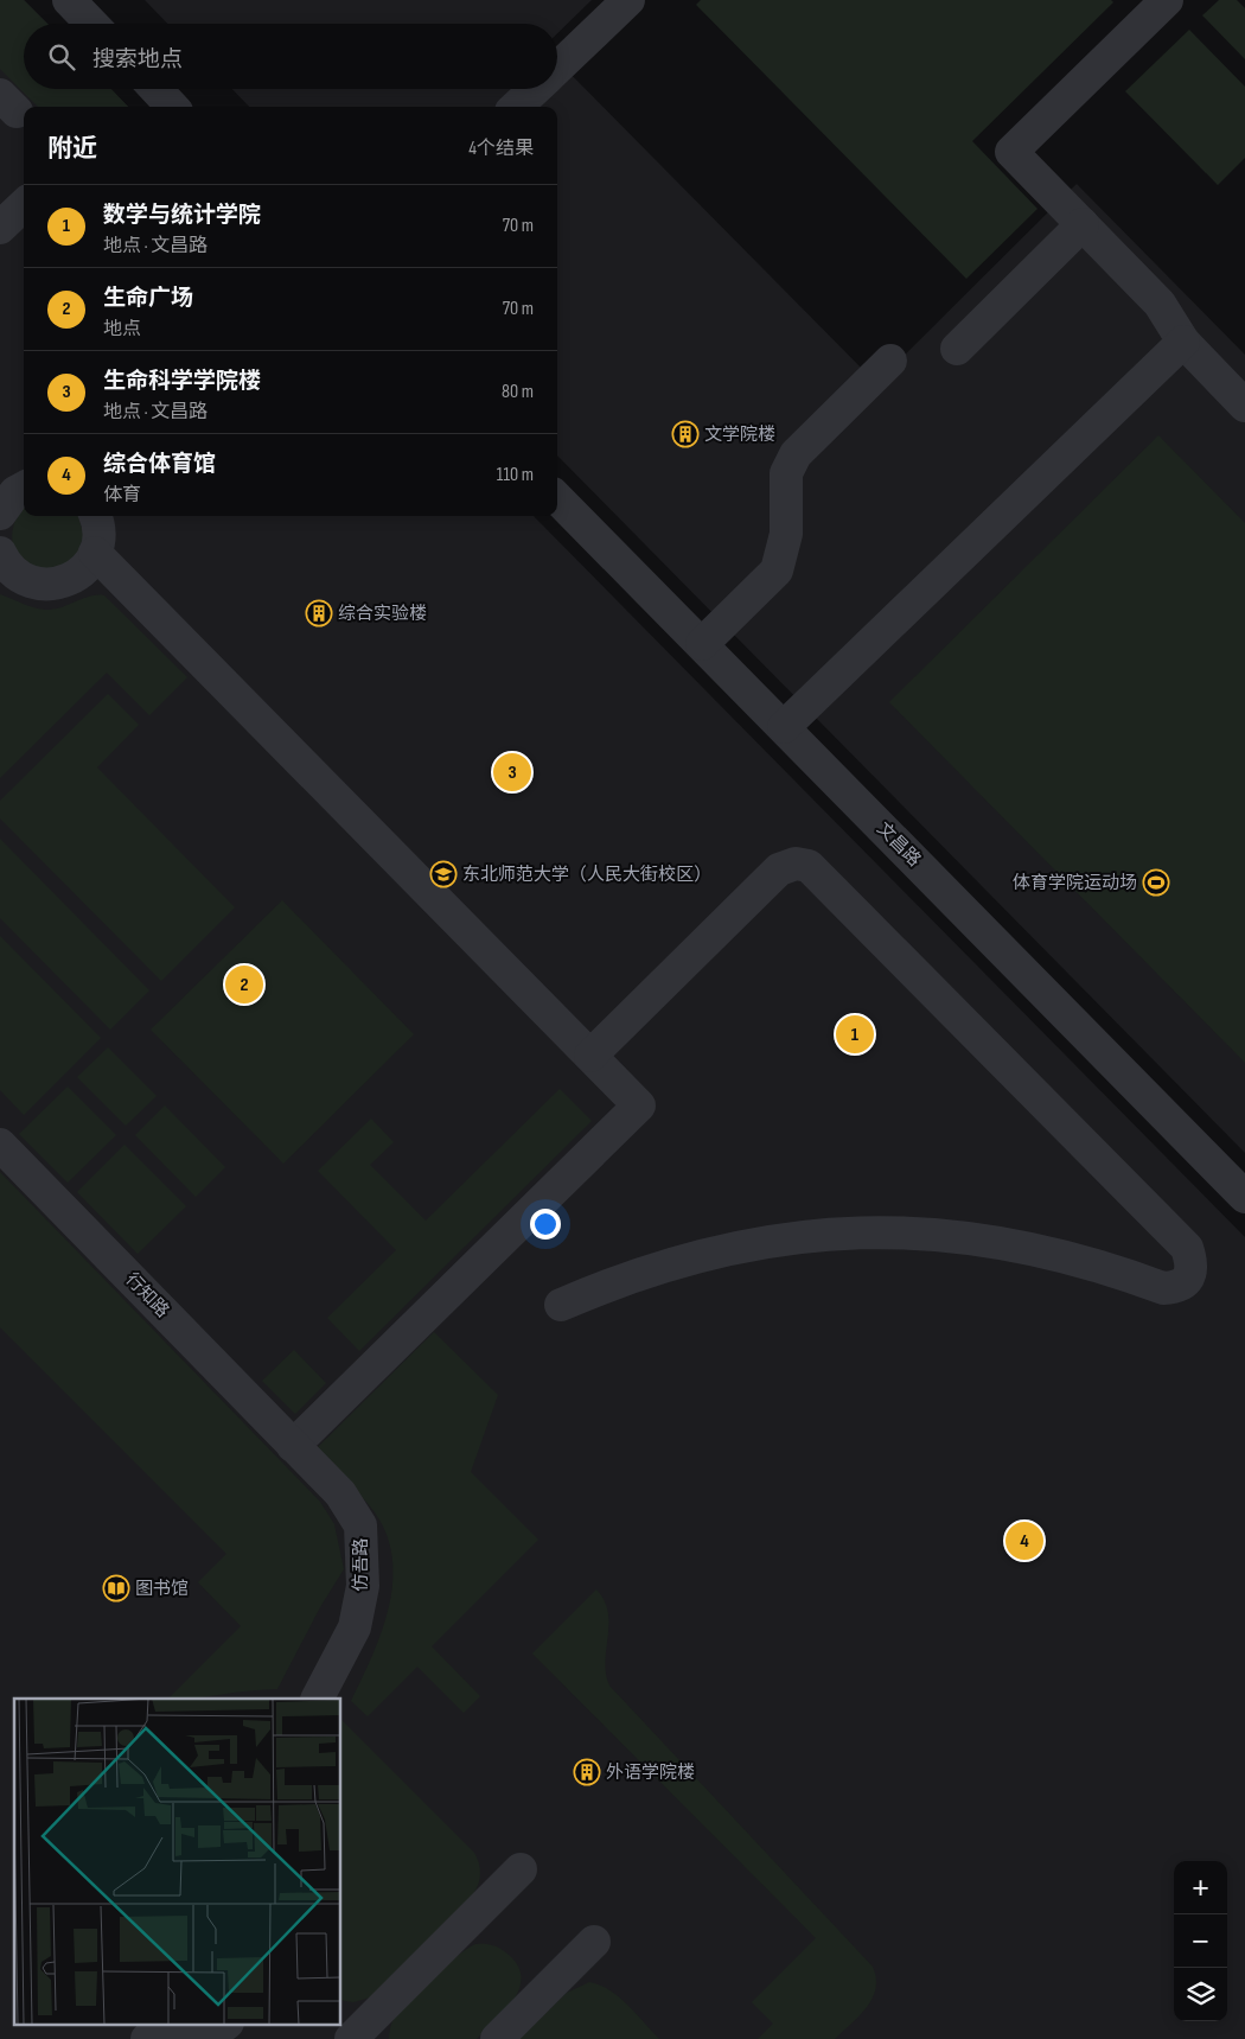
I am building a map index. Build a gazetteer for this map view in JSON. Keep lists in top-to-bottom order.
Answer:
{
  "streets": {
    "street": ["文昌路", "行知路", "仿吾路"]
  },
  "crossings": [
    ["行知路", "仿吾路"]
  ],
  "places": {
    "building": ["文学院楼", "综合实验楼", "外语学院楼"],
    "school or university": ["东北师范大学（人民大街校区）"],
    "sports": ["体育学院运动场"],
    "library": ["图书馆"]
  },
  "page": {
    "search": "搜索地点",
    "heading": ["附近", "4个结果"],
    "list": [
      {
        "mark": "1",
        "name": "数学与统计学院",
        "note": "地点 · 文昌路",
        "value": "70 m"
      },
      {
        "mark": "2",
        "name": "生命广场",
        "note": "地点",
        "value": "70 m"
      },
      {
        "mark": "3",
        "name": "生命科学学院楼",
        "note": "地点 · 文昌路",
        "value": "80 m"
      },
      {
        "mark": "4",
        "name": "综合体育馆",
        "note": "体育",
        "value": "110 m"
      }
    ],
    "pins": [
      "3",
      "2",
      "1",
      "4"
    ],
    "map_buttons": ["+", "−"]
  }
}
